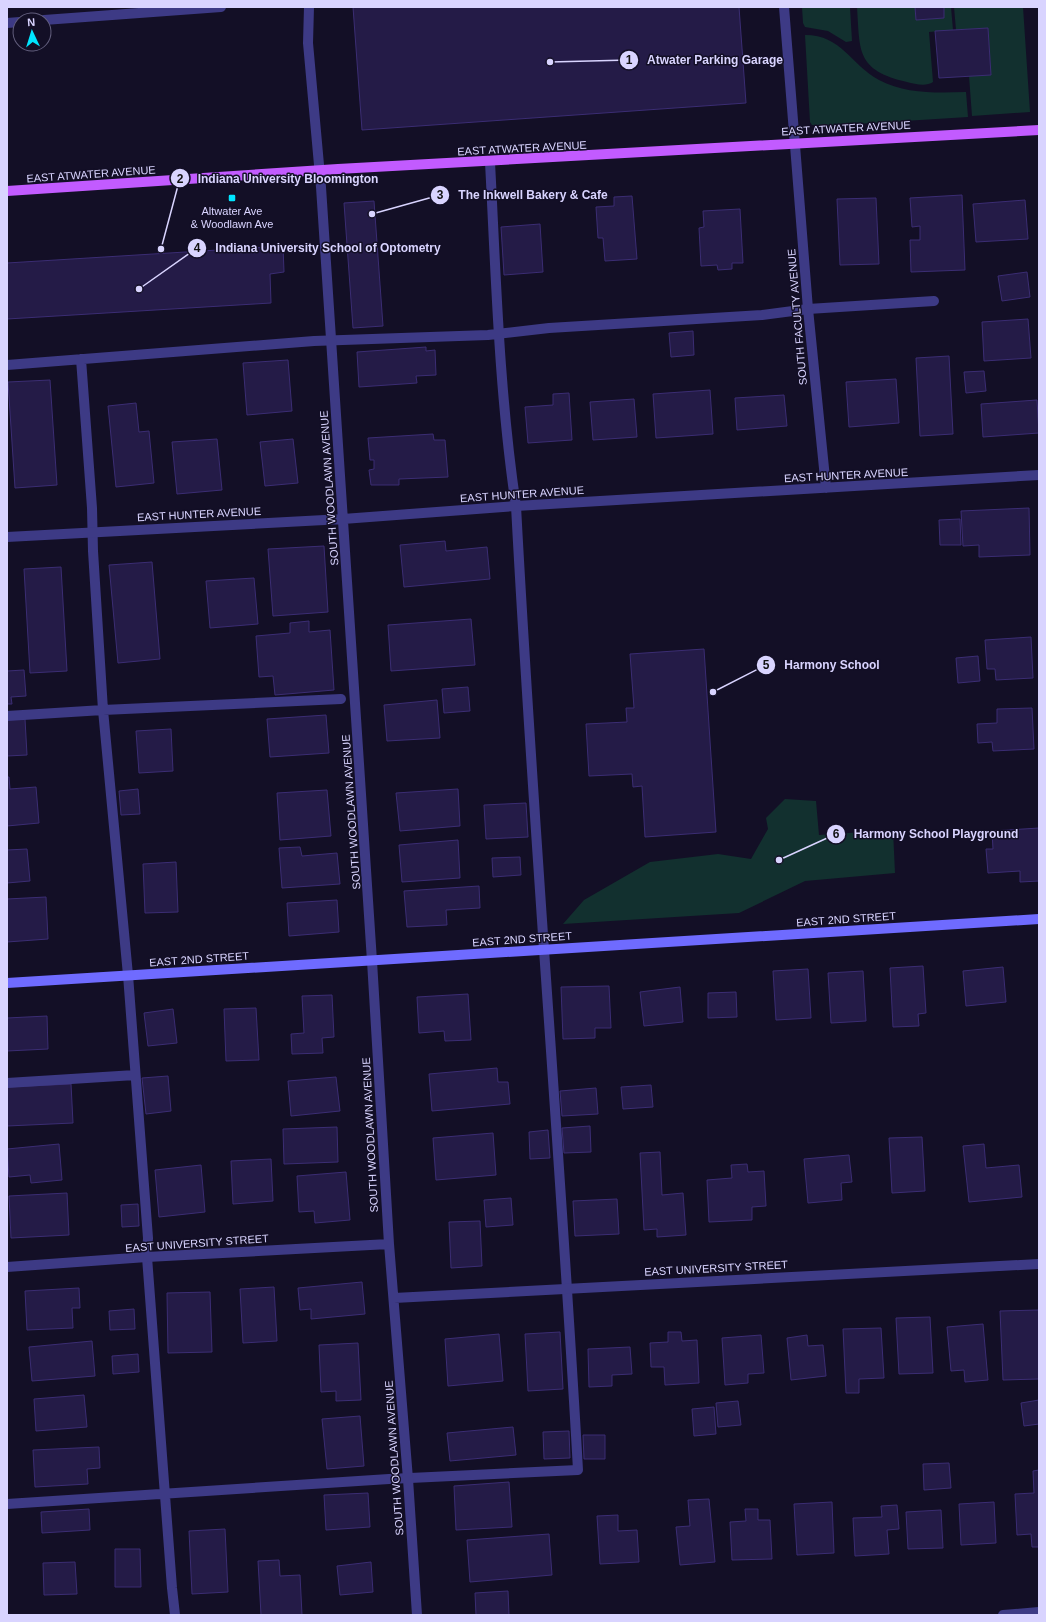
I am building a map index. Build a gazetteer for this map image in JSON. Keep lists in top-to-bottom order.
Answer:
{
  "streets": {
    "main road": ["EAST ATWATER AVENUE"],
    "street": [
      "SOUTH FACULTY AVENUE",
      "EAST HUNTER AVENUE",
      "SOUTH WOODLAWN AVENUE",
      "EAST 2ND STREET",
      "EAST UNIVERSITY STREET"
    ]
  },
  "crossings": [
    ["EAST ATWATER AVENUE", "SOUTH FACULTY AVENUE"],
    ["EAST ATWATER AVENUE", "SOUTH WOODLAWN AVENUE"],
    ["SOUTH FACULTY AVENUE", "EAST HUNTER AVENUE"],
    ["EAST HUNTER AVENUE", "SOUTH WOODLAWN AVENUE"],
    ["SOUTH WOODLAWN AVENUE", "EAST 2ND STREET"],
    ["SOUTH WOODLAWN AVENUE", "EAST UNIVERSITY STREET"]
  ],
  "places": {
    "other": [
      "Atwater Parking Garage",
      "The Inkwell Bakery & Cafe",
      "Indiana University Bloomington",
      "Indiana University School of Optometry",
      "Harmony School",
      "Harmony School Playground"
    ],
    "transit": ["Altwater Ave & Woodlawn Ave"]
  },
  "north": "top"
}
